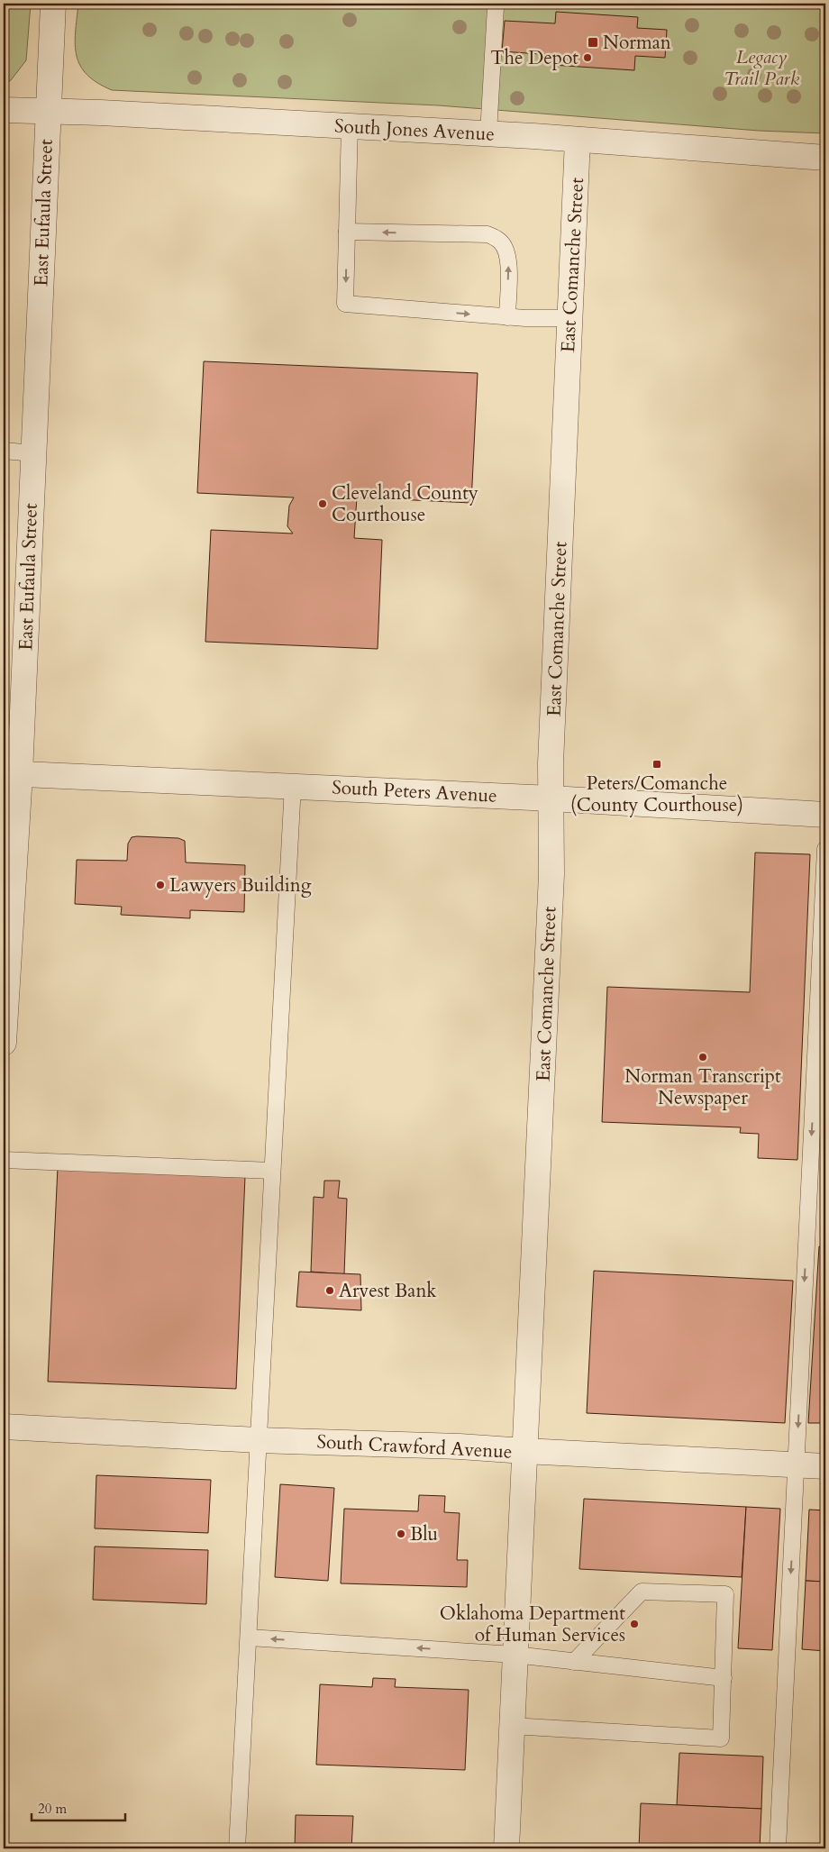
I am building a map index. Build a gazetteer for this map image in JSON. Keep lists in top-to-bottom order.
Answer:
{
  "streets": {
    "street": [
      "South Jones Avenue",
      "East Eufaula Street",
      "East Comanche Street",
      "South Peters Avenue",
      "South Crawford Avenue"
    ]
  },
  "crossings": [
    ["South Jones Avenue", "East Eufaula Street"],
    ["South Jones Avenue", "East Comanche Street"],
    ["East Eufaula Street", "South Peters Avenue"],
    ["East Comanche Street", "South Peters Avenue"],
    ["East Comanche Street", "South Crawford Avenue"]
  ],
  "parks": ["Legacy Trail Park"],
  "places": {
    "transit": ["Norman", "Peters/Comanche (County Courthouse)"],
    "other": [
      "The Depot",
      "Cleveland County Courthouse",
      "Lawyers Building",
      "Norman Transcript Newspaper",
      "Arvest Bank",
      "Blu",
      "Oklahoma Department of Human Services"
    ]
  },
  "scale_bar": "20 m"
}
